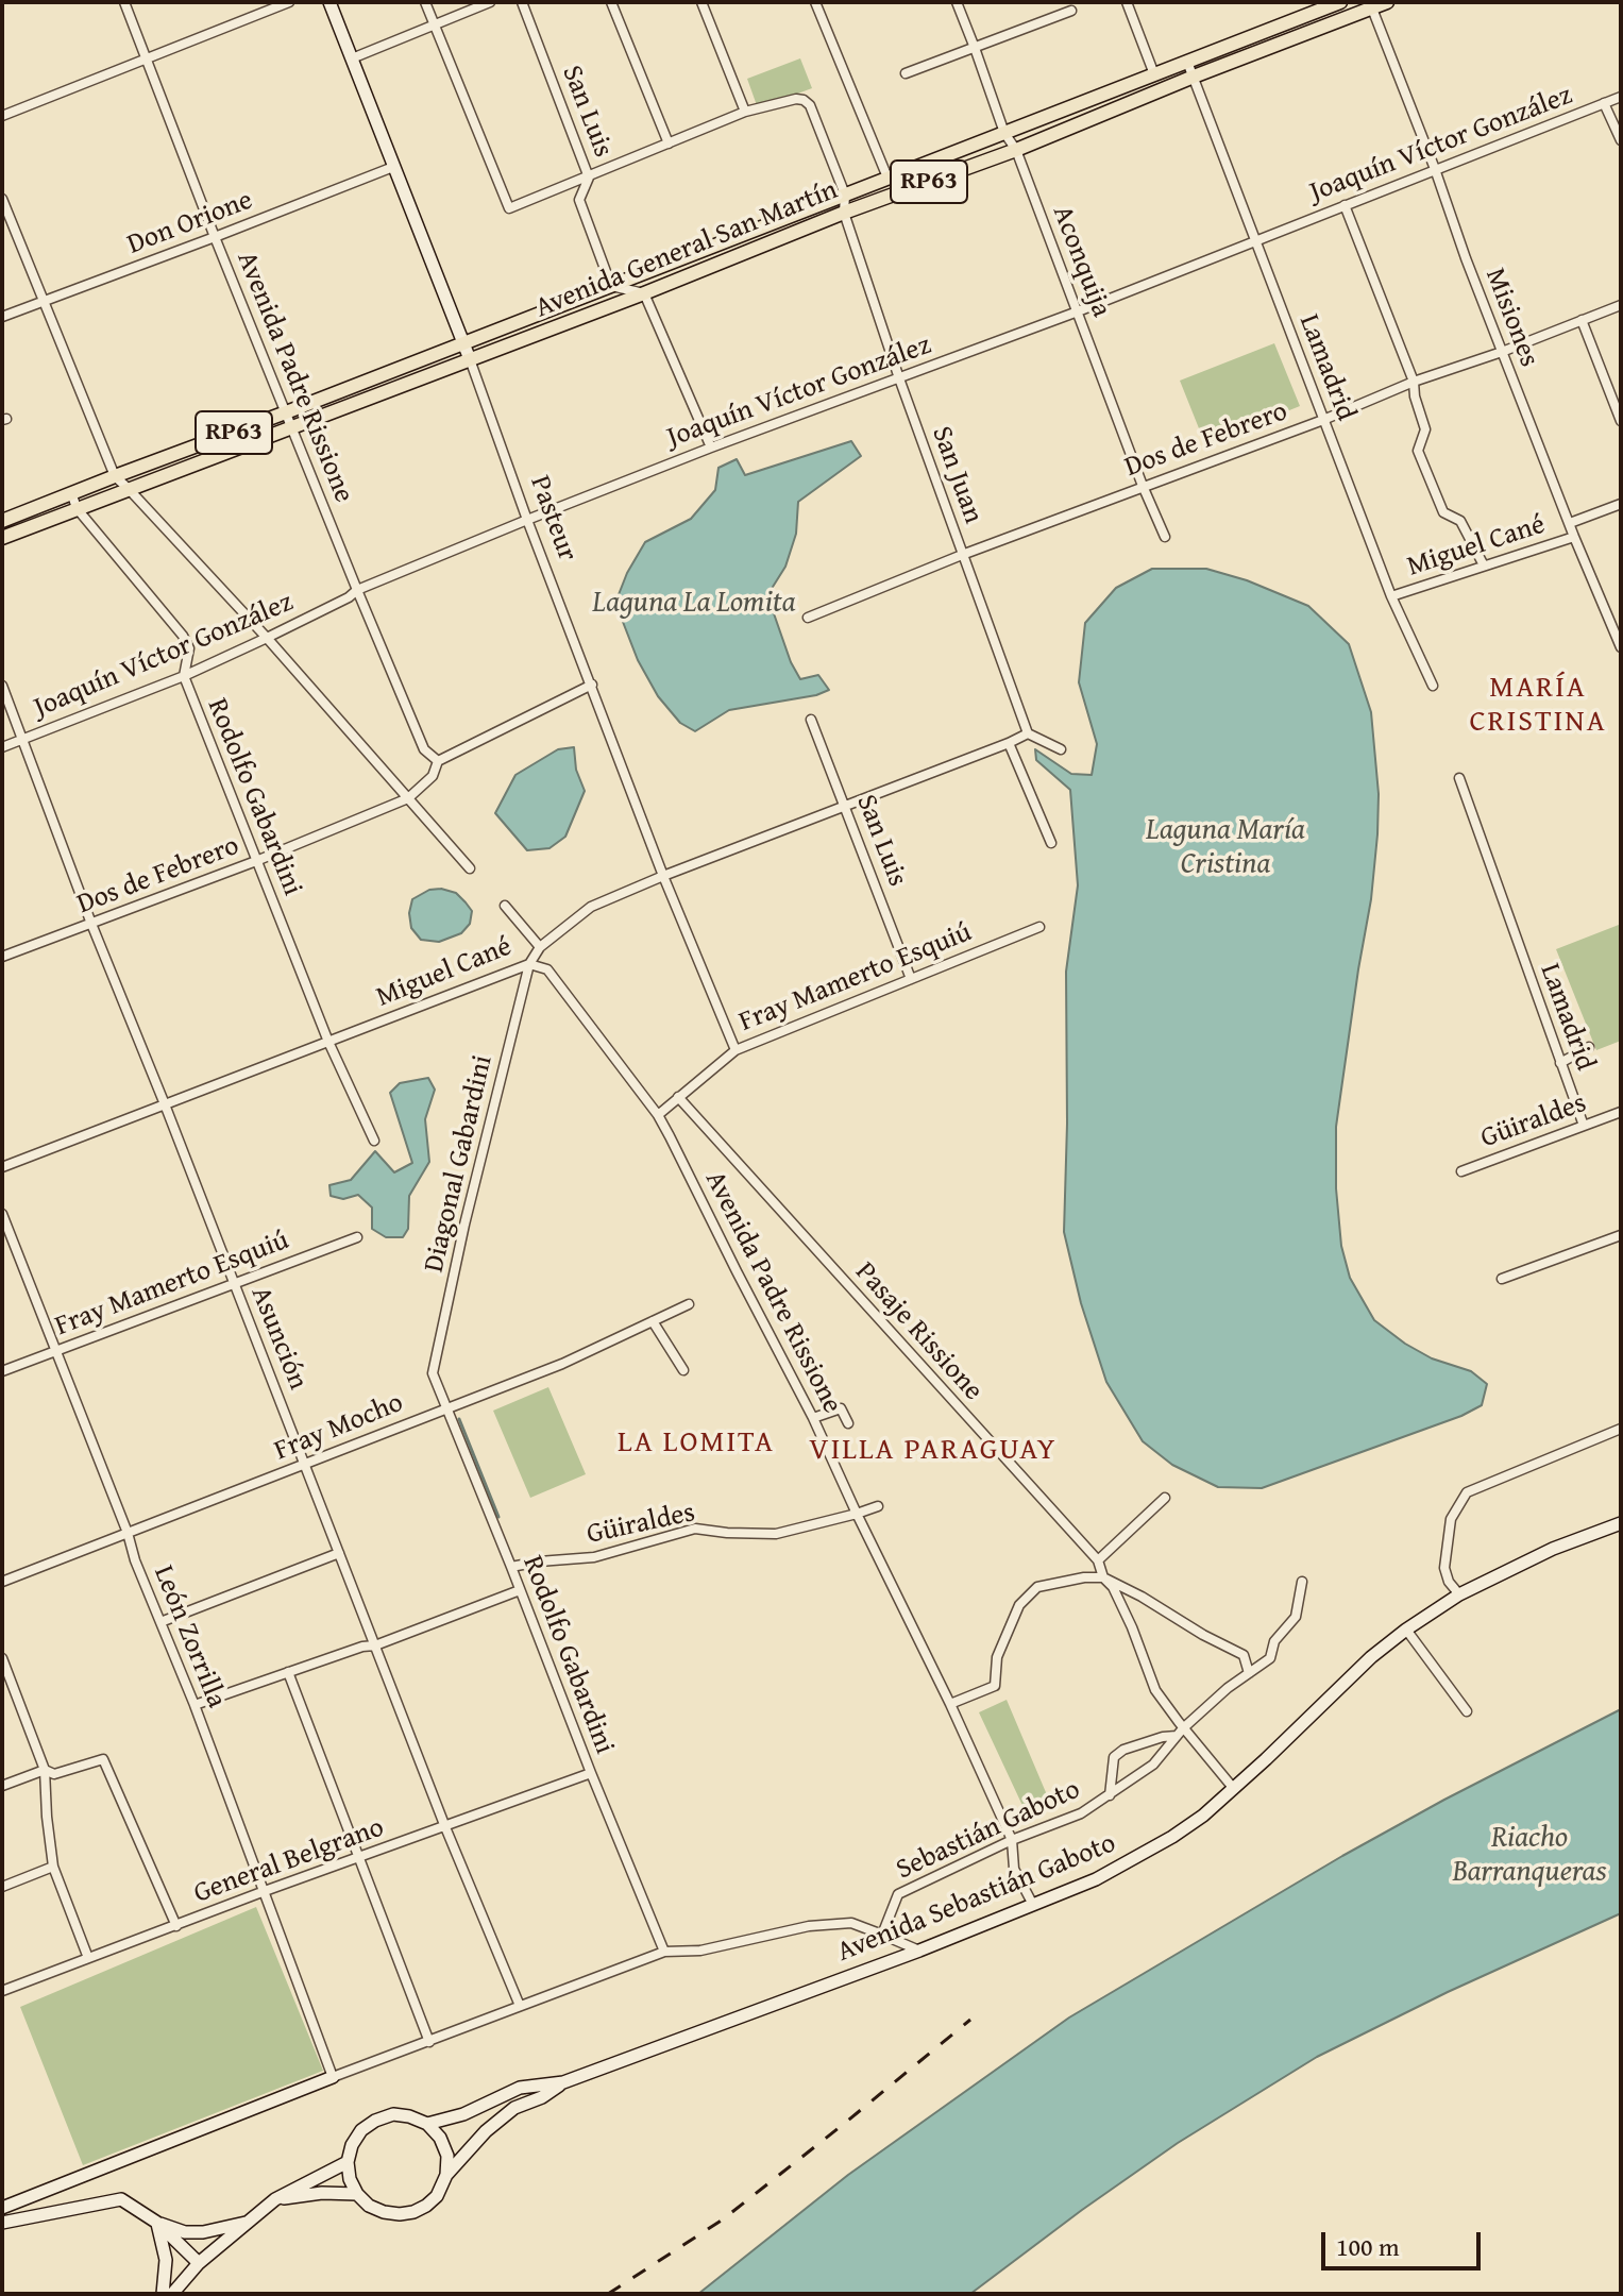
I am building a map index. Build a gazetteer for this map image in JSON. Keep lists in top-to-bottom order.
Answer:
{
  "streets": {
    "main road": [
      "RP63",
      "Avenida General San Martín",
      "Pasteur",
      "Avenida Sebastián Gaboto"
    ],
    "street": [
      "San Luis",
      "Joaquín Víctor González",
      "Don Orione",
      "Aconquija",
      "Misiones",
      "Lamadrid",
      "Avenida Padre Rissione",
      "Dos de Febrero",
      "San Juan",
      "Miguel Cané",
      "Rodolfo Gabardini",
      "Fray Mamerto Esquiú",
      "Güiraldes",
      "Diagonal Gabardini",
      "Pasaje Rissione",
      "Asunción",
      "Fray Mocho",
      "León Zorrilla",
      "Sebastián Gaboto",
      "General Belgrano"
    ]
  },
  "crossings": [
    ["San Luis", "Avenida General San Martín"],
    ["San Luis", "Miguel Cané"],
    ["San Luis", "Fray Mamerto Esquiú"],
    ["Joaquín Víctor González", "Aconquija"],
    ["Joaquín Víctor González", "Misiones"],
    ["Joaquín Víctor González", "Lamadrid"],
    ["Joaquín Víctor González", "Avenida Padre Rissione"],
    ["Joaquín Víctor González", "San Juan"],
    ["Joaquín Víctor González", "Pasteur"],
    ["Joaquín Víctor González", "Rodolfo Gabardini"],
    ["Joaquín Víctor González", "Asunción"],
    ["Don Orione", "Avenida Padre Rissione"],
    ["Don Orione", "Pasteur"],
    ["Avenida General San Martín", "Aconquija"],
    ["Avenida General San Martín", "Misiones"],
    ["Avenida General San Martín", "Lamadrid"],
    ["Avenida General San Martín", "Avenida Padre Rissione"],
    ["Avenida General San Martín", "San Juan"],
    ["Avenida General San Martín", "Pasteur"],
    ["Avenida General San Martín", "Rodolfo Gabardini"],
    ["Aconquija", "Dos de Febrero"],
    ["Misiones", "Dos de Febrero"],
    ["Misiones", "Miguel Cané"],
    ["Lamadrid", "Dos de Febrero"],
    ["Lamadrid", "Miguel Cané"],
    ["Lamadrid", "Güiraldes"],
    ["Avenida Padre Rissione", "Dos de Febrero"],
    ["Avenida Padre Rissione", "Miguel Cané"],
    ["Avenida Padre Rissione", "Fray Mamerto Esquiú"],
    ["Avenida Padre Rissione", "Güiraldes"],
    ["Avenida Padre Rissione", "Diagonal Gabardini"],
    ["Avenida Padre Rissione", "Sebastián Gaboto"],
    ["Avenida Padre Rissione", "Avenida Sebastián Gaboto"],
    ["Dos de Febrero", "San Juan"],
    ["Dos de Febrero", "Pasteur"],
    ["Dos de Febrero", "Rodolfo Gabardini"],
    ["Dos de Febrero", "Asunción"],
    ["San Juan", "Miguel Cané"],
    ["Pasteur", "Miguel Cané"],
    ["Pasteur", "Fray Mamerto Esquiú"],
    ["Miguel Cané", "Rodolfo Gabardini"],
    ["Miguel Cané", "Diagonal Gabardini"],
    ["Miguel Cané", "Asunción"],
    ["Rodolfo Gabardini", "Güiraldes"],
    ["Rodolfo Gabardini", "Diagonal Gabardini"],
    ["Rodolfo Gabardini", "Fray Mocho"],
    ["Rodolfo Gabardini", "General Belgrano"],
    ["Fray Mamerto Esquiú", "Pasaje Rissione"],
    ["Fray Mamerto Esquiú", "Asunción"],
    ["Fray Mamerto Esquiú", "León Zorrilla"],
    ["Pasaje Rissione", "Sebastián Gaboto"],
    ["Pasaje Rissione", "Avenida Sebastián Gaboto"],
    ["Asunción", "Fray Mocho"],
    ["Asunción", "General Belgrano"],
    ["Fray Mocho", "León Zorrilla"],
    ["León Zorrilla", "General Belgrano"]
  ],
  "districts": ["MARÍA CRISTINA", "LA LOMITA", "VILLA PARAGUAY"],
  "water": ["Laguna La Lomita", "Laguna María Cristina", "Riacho Barranqueras"],
  "scale_bar": "100 m"
}
